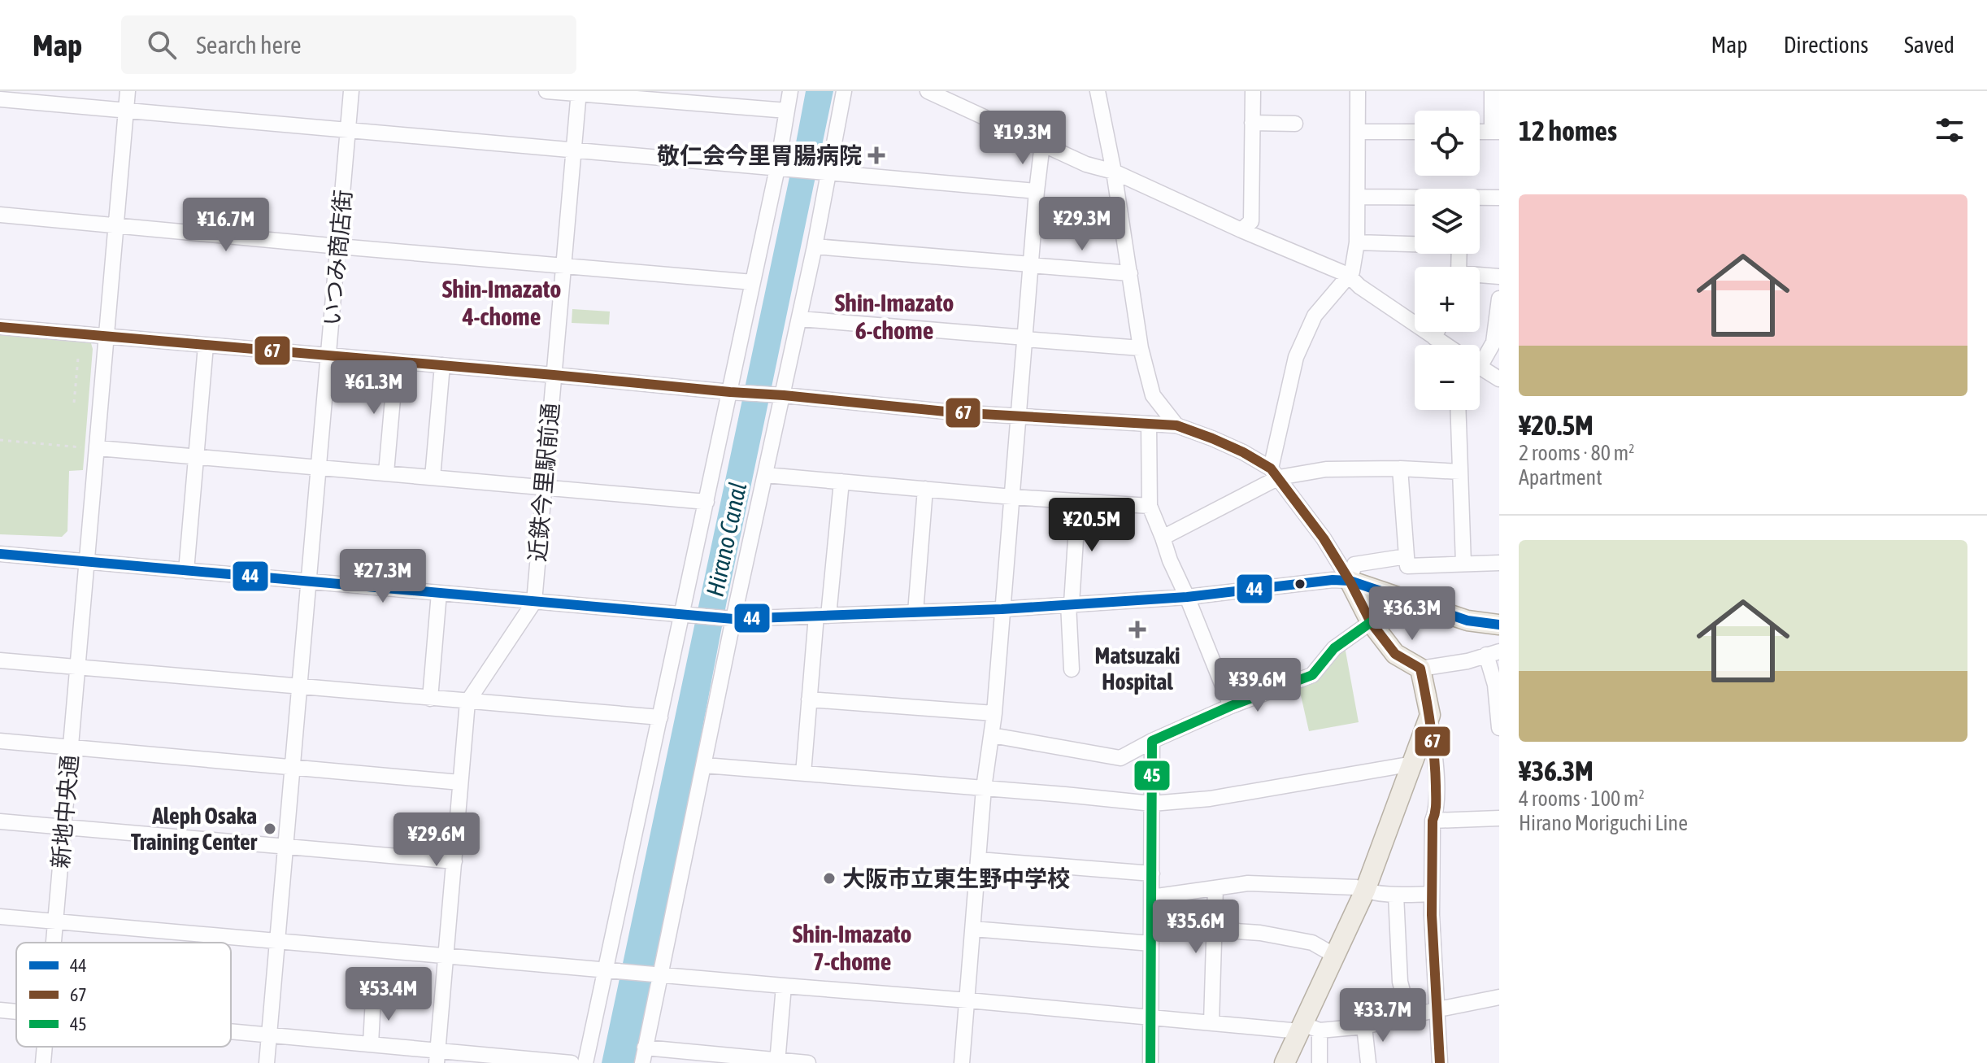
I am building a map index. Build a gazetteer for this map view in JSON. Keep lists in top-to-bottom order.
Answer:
{
  "streets": {
    "street": ["いつみ商店街", "近鉄今里駅前通", "新地中央通"]
  },
  "districts": ["Shin-Imazato 4-chome", "Shin-Imazato 6-chome", "Shin-Imazato 7-chome"],
  "water": ["Hirano Canal"],
  "places": {
    "health": ["敬仁会今里胃腸病院", "Matsuzaki Hospital"],
    "other": ["Aleph Osaka Training Center", "大阪市立東生野中学校"]
  },
  "lines": ["transit line 67", "transit line 44", "transit line 45"],
  "legend": ["44", "67", "45"],
  "page": {
    "header": "Map",
    "search": "Search here",
    "nav": ["Map", "Directions", "Saved"],
    "heading": "12 homes",
    "map_buttons": ["+", "−"],
    "price": [
      "¥19.3M",
      "¥29.3M",
      "¥16.7M",
      "¥61.3M",
      "¥20.5M",
      "¥27.3M",
      "¥36.3M",
      "¥39.6M",
      "¥29.6M",
      "¥35.6M",
      "¥53.4M",
      "¥33.7M"
    ],
    "list": [
      {
        "name": "¥20.5M",
        "note": "2 rooms · 80 m² · Apartment"
      },
      {
        "name": "¥36.3M",
        "note": "4 rooms · 100 m² · Hirano Moriguchi Line"
      }
    ]
  }
}
